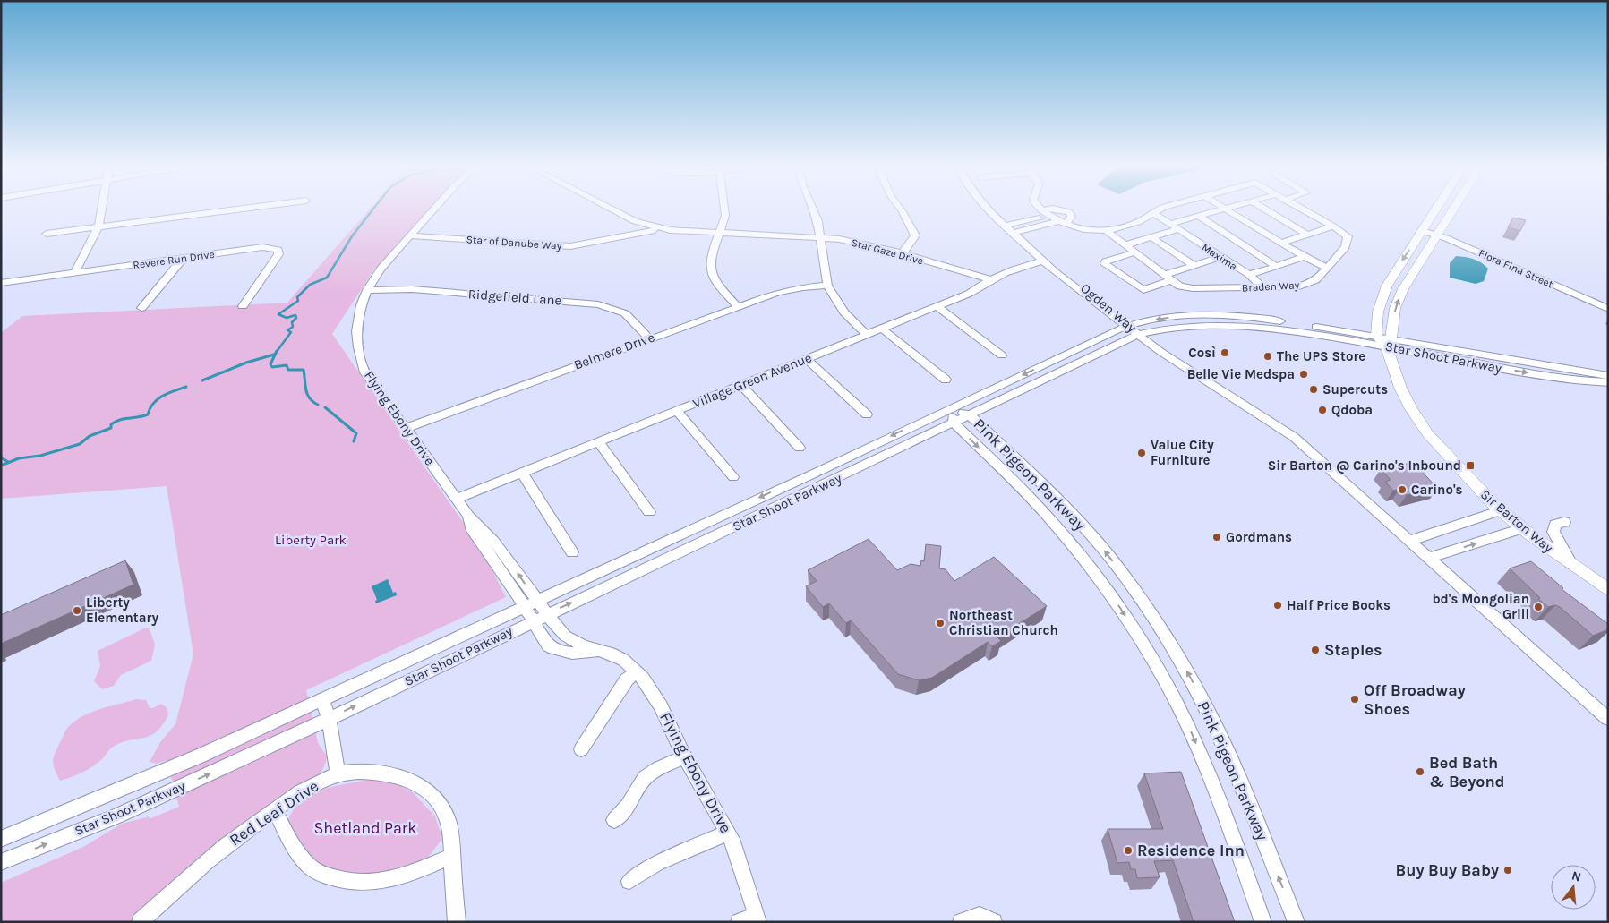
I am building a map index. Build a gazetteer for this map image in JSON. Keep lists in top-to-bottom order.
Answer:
{
  "streets": {
    "main road": ["Sir Barton Way"],
    "street": [
      "Star of Danube Way",
      "Star Gaze Drive",
      "Maxima",
      "Revere Run Drive",
      "Flora Fina Street",
      "Braden Way",
      "Ridgefield Lane",
      "Ogden Way",
      "Belmere Drive",
      "Star Shoot Parkway",
      "Village Green Avenue",
      "Flying Ebony Drive",
      "Pink Pigeon Parkway",
      "Red Leaf Drive"
    ]
  },
  "crossings": [
    ["Star of Danube Way", "Star Gaze Drive"],
    ["Star of Danube Way", "Flying Ebony Drive"],
    ["Star Gaze Drive", "Village Green Avenue"],
    ["Maxima", "Braden Way"],
    ["Flora Fina Street", "Sir Barton Way"],
    ["Ridgefield Lane", "Belmere Drive"],
    ["Ridgefield Lane", "Flying Ebony Drive"],
    ["Ogden Way", "Star Shoot Parkway"],
    ["Ogden Way", "Village Green Avenue"],
    ["Belmere Drive", "Flying Ebony Drive"],
    ["Star Shoot Parkway", "Flying Ebony Drive"],
    ["Star Shoot Parkway", "Pink Pigeon Parkway"],
    ["Star Shoot Parkway", "Sir Barton Way"],
    ["Village Green Avenue", "Flying Ebony Drive"]
  ],
  "parks": ["Liberty Park", "Shetland Park"],
  "places": {
    "other": [
      "Così",
      "The UPS Store",
      "Belle Vie Medspa",
      "Supercuts",
      "Qdoba",
      "Value City Furniture",
      "Carino's",
      "Gordmans",
      "Half Price Books",
      "bd's Mongolian Grill",
      "Liberty Elementary",
      "Northeast Christian Church",
      "Staples",
      "Off Broadway Shoes",
      "Bed Bath & Beyond",
      "Residence Inn",
      "Buy Buy Baby"
    ],
    "transit": ["Sir Barton @ Carino's Inbound"]
  },
  "north": "top"
}
